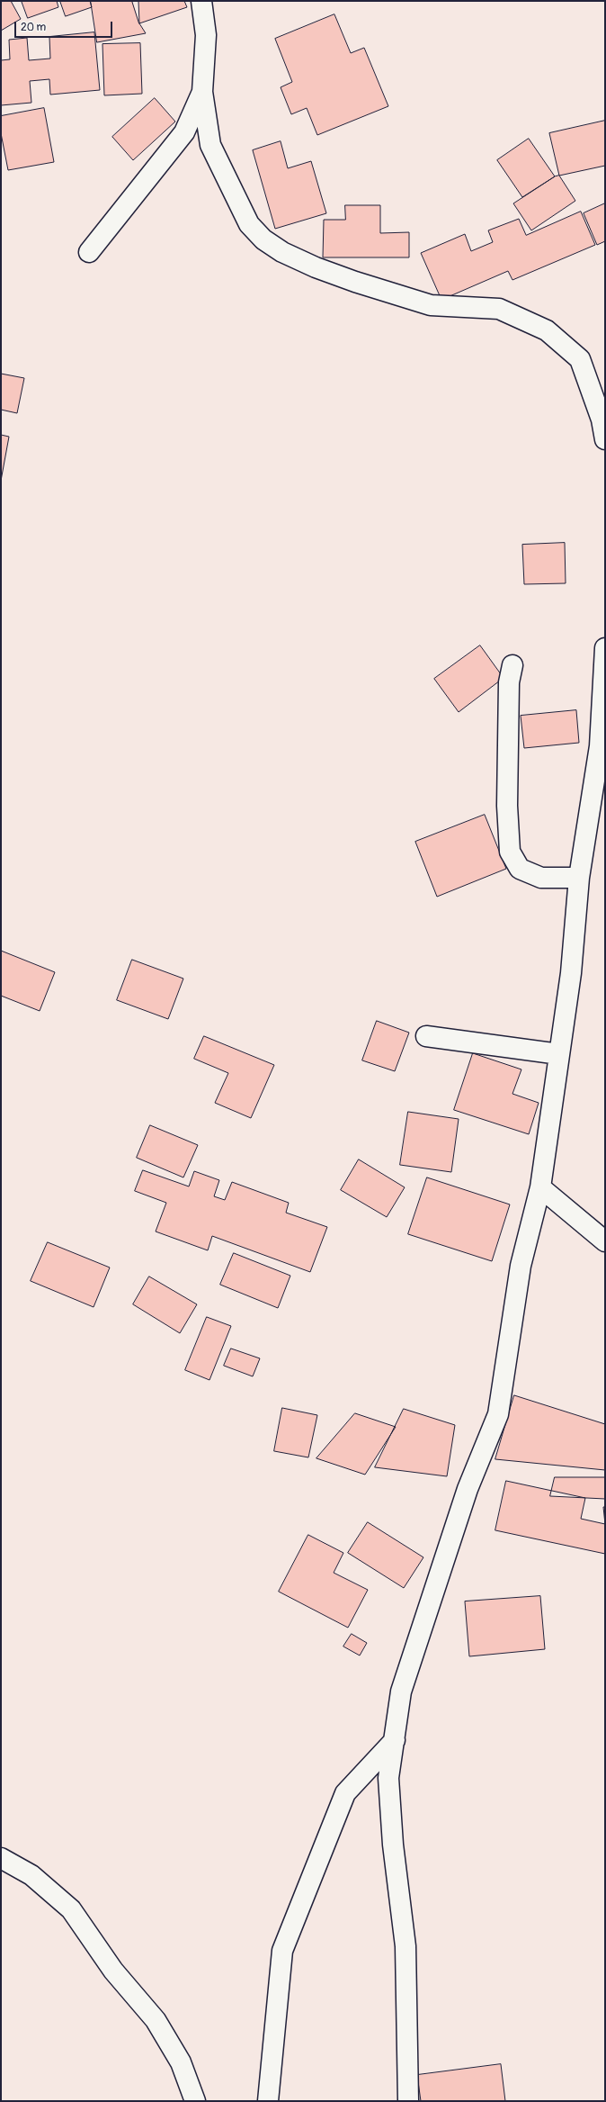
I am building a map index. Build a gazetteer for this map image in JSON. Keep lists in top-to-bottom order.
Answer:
{
  "scale_bar": "20 m"
}
